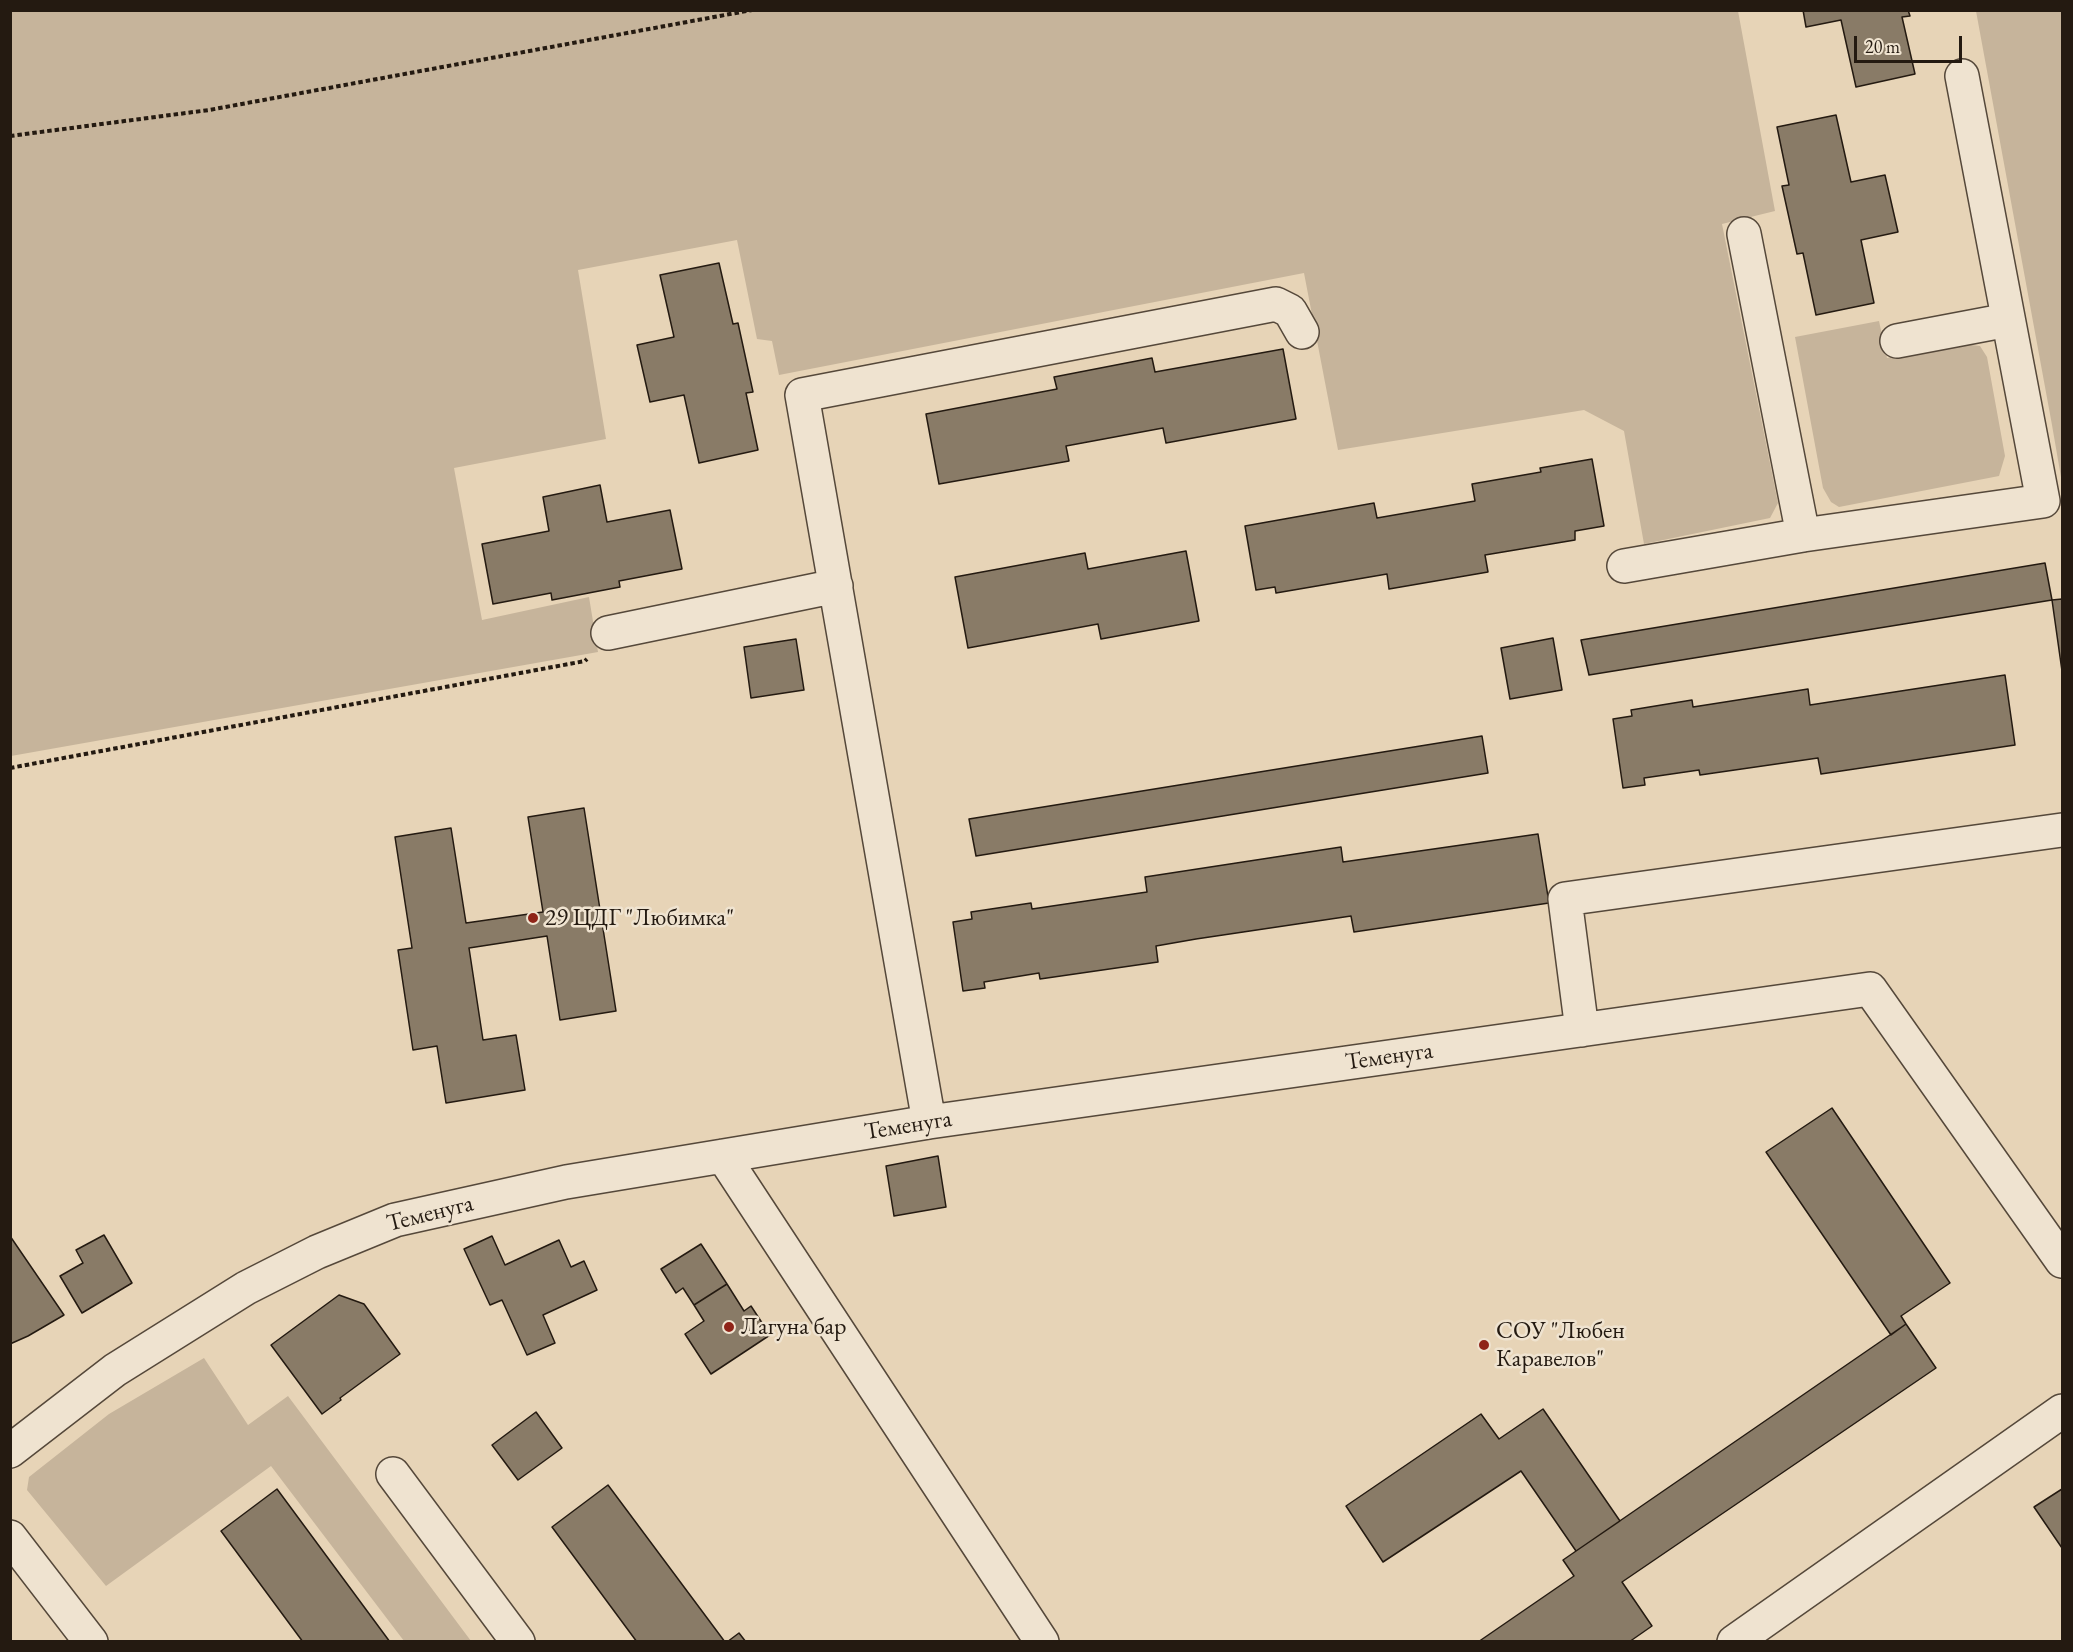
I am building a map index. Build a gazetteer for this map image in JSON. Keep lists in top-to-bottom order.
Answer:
{
  "streets": {
    "street": ["Теменуга"]
  },
  "places": ["29 ЦДГ \"Любимка\"", "Лагуна бар", "СОУ \"Любен Каравелов\""],
  "scale_bar": "20 m"
}
